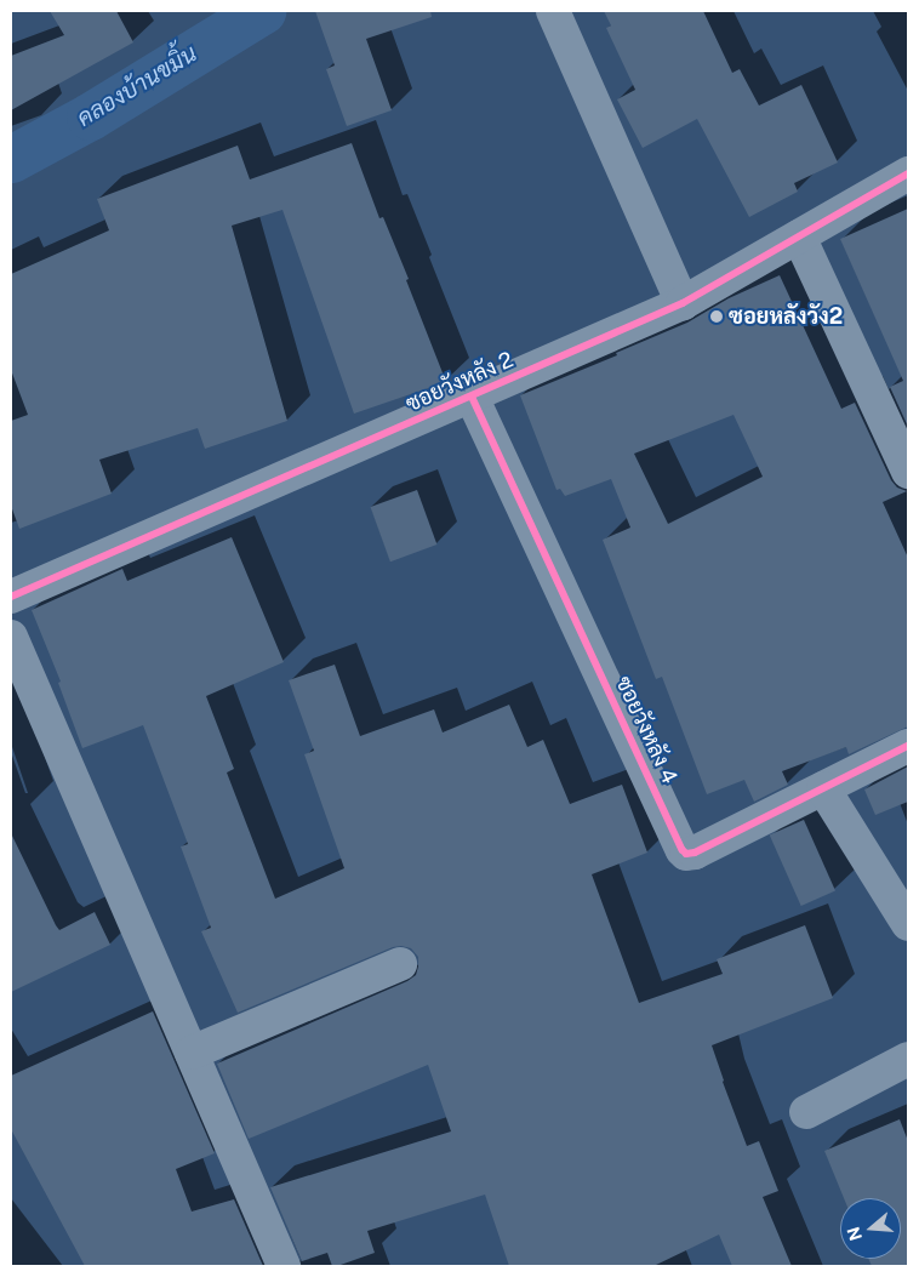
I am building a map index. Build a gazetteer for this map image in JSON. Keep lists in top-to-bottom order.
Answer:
{
  "streets": {
    "street": ["ซอยวังหลัง 2", "ซอยวังหลัง 4"]
  },
  "crossings": [
    ["ซอยวังหลัง 2", "ซอยวังหลัง 4"]
  ],
  "water": ["คลองบ้านขมิ้น"],
  "places": ["ซอยหลังวัง2"],
  "north": "left"
}
